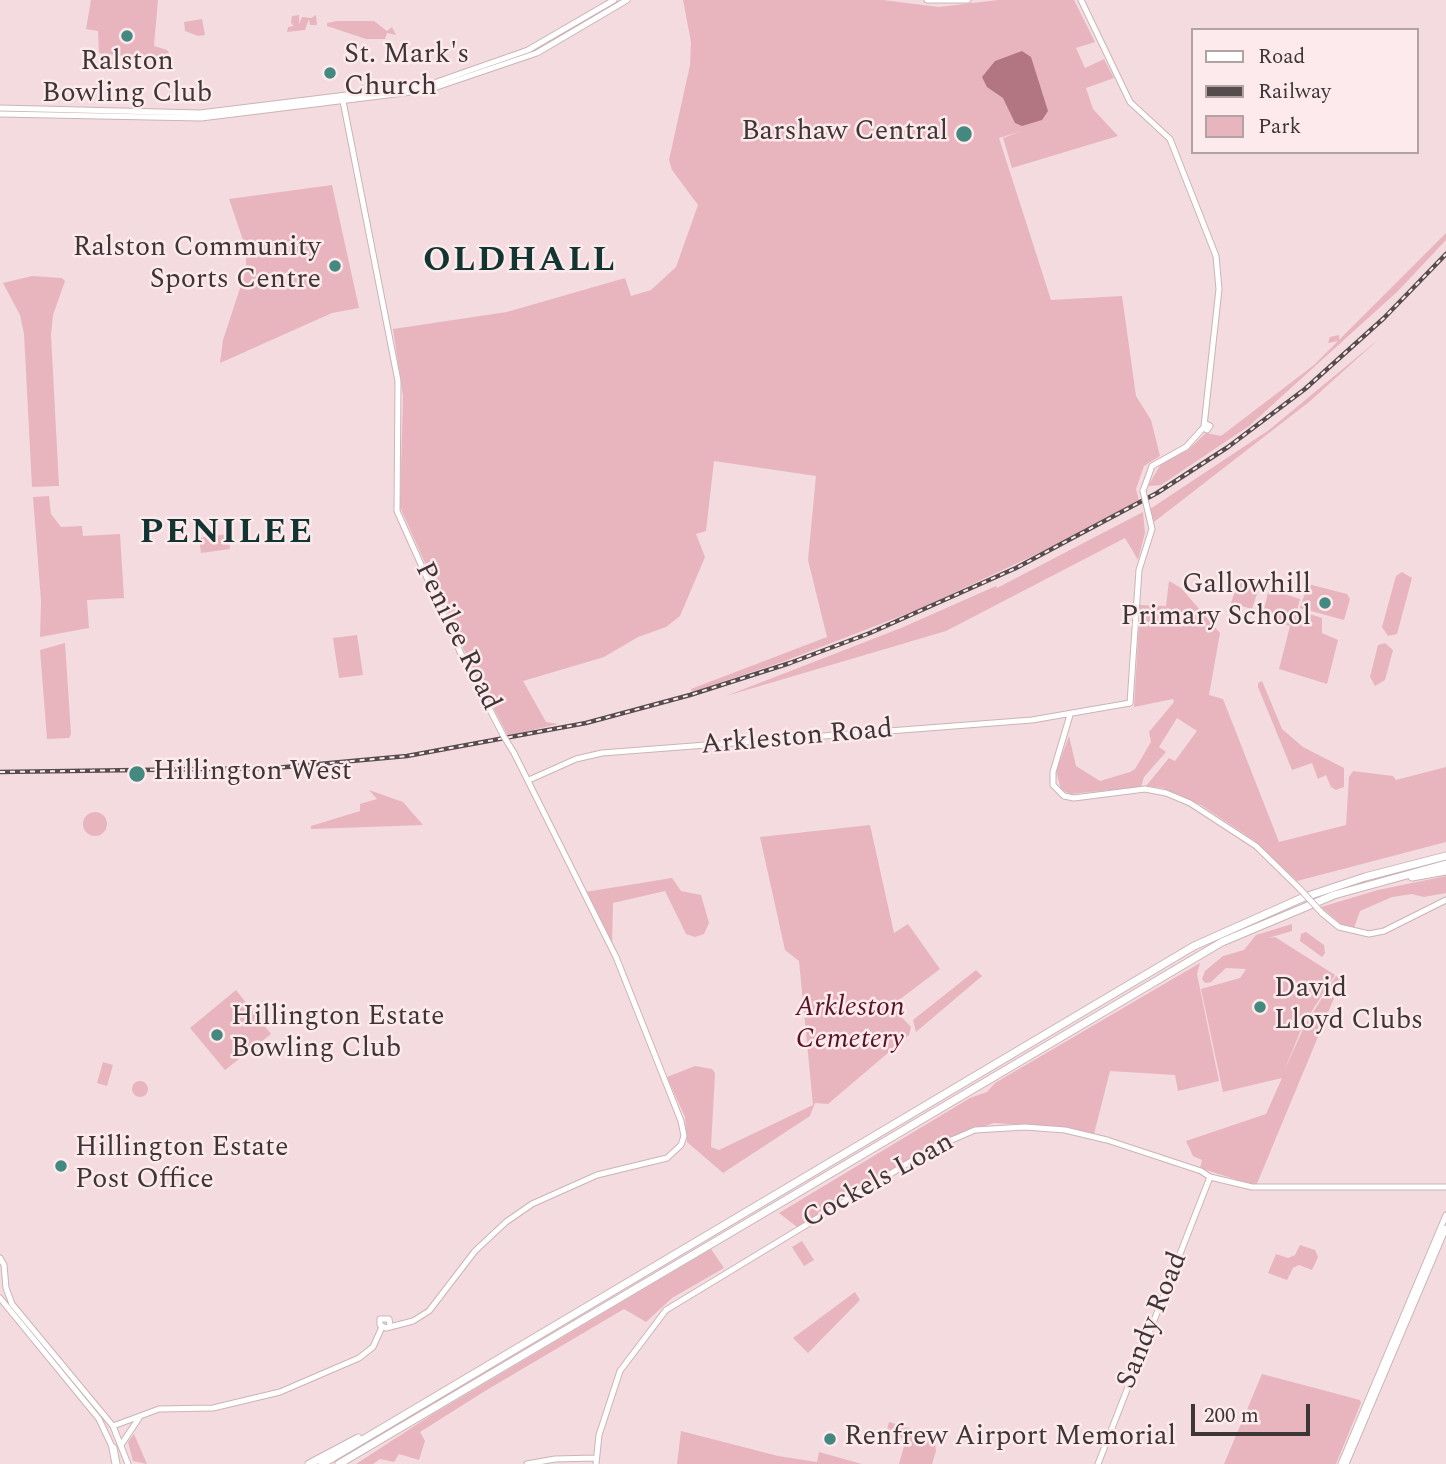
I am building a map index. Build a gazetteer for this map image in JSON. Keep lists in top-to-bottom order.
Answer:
{
  "streets": {
    "street": [
      "Penilee Road",
      "Arkleston Road",
      "Cockels Loan",
      "Sandy Road"
    ]
  },
  "crossings": [
    ["Penilee Road", "Arkleston Road"],
    ["Cockels Loan", "Sandy Road"]
  ],
  "districts": ["OLDHALL", "PENILEE"],
  "parks": ["Arkleston Cemetery"],
  "places": [
    "Ralston Bowling Club",
    "St. Mark's Church",
    "Barshaw Central",
    "Ralston Community Sports Centre",
    "Gallowhill Primary School",
    "Hillington West",
    "David Lloyd Clubs",
    "Hillington Estate Bowling Club",
    "Hillington Estate Post Office",
    "Renfrew Airport Memorial"
  ],
  "legend": ["Road", "Railway", "Park"],
  "scale_bar": "200 m"
}
